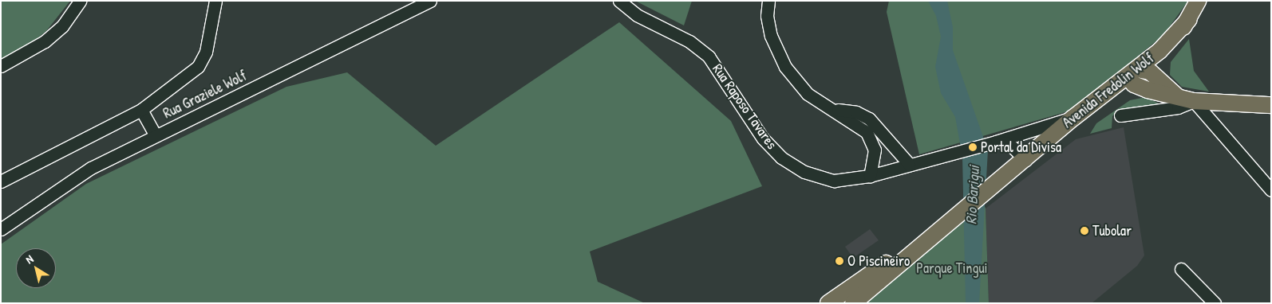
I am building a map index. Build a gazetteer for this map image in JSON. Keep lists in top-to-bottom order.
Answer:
{
  "streets": {
    "main road": ["Avenida Fredolin Wolf"],
    "street": ["Rua Graziele Wolf", "Rua Raposo Tavares"]
  },
  "crossings": [
    ["Avenida Fredolin Wolf", "Rua Raposo Tavares"]
  ],
  "water": ["Rio Barigui"],
  "parks": ["Parque Tingui"],
  "places": ["Portal da Divisa", "Tubolar", "O Piscineiro"],
  "north": "top left"
}
